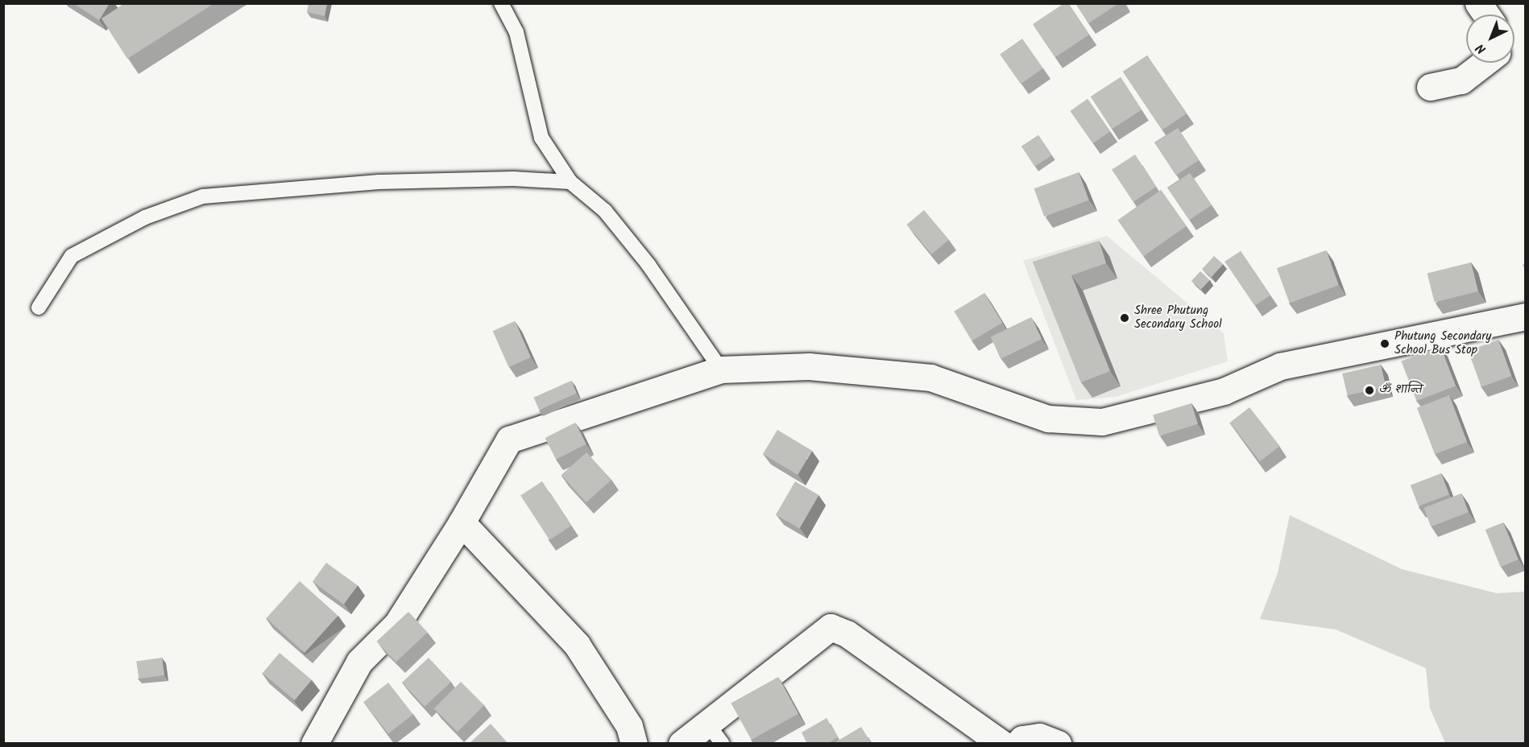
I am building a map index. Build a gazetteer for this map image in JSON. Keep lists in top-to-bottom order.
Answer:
{
  "places": ["Shree Phutung Secondary School", "Phutung Secondary School Bus Stop", "ॐ शान्ति"],
  "north": "bottom left"
}
